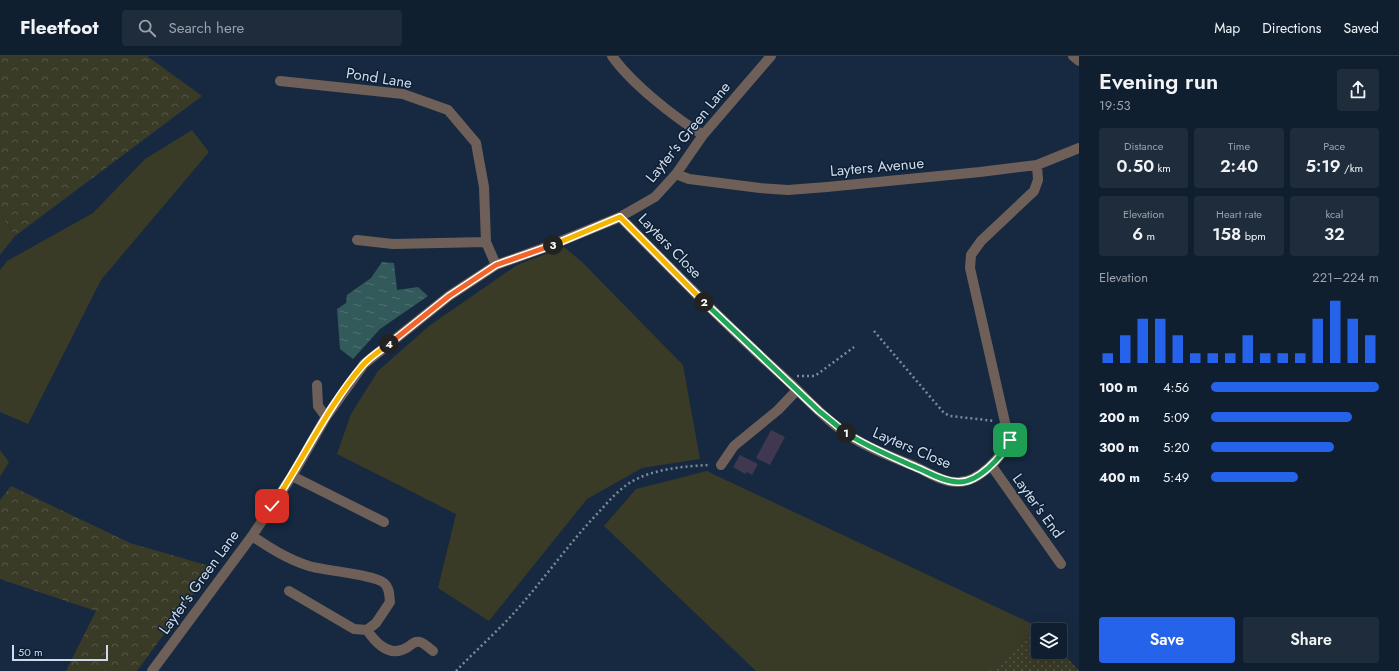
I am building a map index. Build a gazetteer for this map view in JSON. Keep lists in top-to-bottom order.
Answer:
{
  "streets": {
    "street": [
      "Pond Lane",
      "Layter's Green Lane",
      "Layters Avenue",
      "Layters Close",
      "Layter's End"
    ]
  },
  "crossings": [
    ["Pond Lane", "Layter's Green Lane"],
    ["Layter's Green Lane", "Layters Avenue"],
    ["Layter's Green Lane", "Layters Close"],
    ["Layters Avenue", "Layters Close"],
    ["Layters Close", "Layter's End"]
  ],
  "scale_bar": "50 m",
  "page": {
    "header": "Fleetfoot",
    "search": "Search here",
    "nav": ["Map", "Directions", "Saved"],
    "heading": ["Evening run", "19:53"],
    "stats": [
      ["Distance", "0.50 km"],
      ["Time", "2:40"],
      ["Pace", "5:19 /km"],
      ["Elevation", "6 m"],
      ["Heart rate", "158 bpm"],
      ["kcal", "32"]
    ],
    "pins": [
      "3",
      "2",
      "4",
      "1"
    ],
    "chart": ["Elevation", "221–224 m"],
    "list": [
      {
        "name": "100 m",
        "note": "4:56"
      },
      {
        "name": "200 m",
        "note": "5:09"
      },
      {
        "name": "300 m",
        "note": "5:20"
      },
      {
        "name": "400 m",
        "note": "5:49"
      }
    ],
    "buttons": ["Save", "Share"],
    "scale": "50 m"
  }
}
